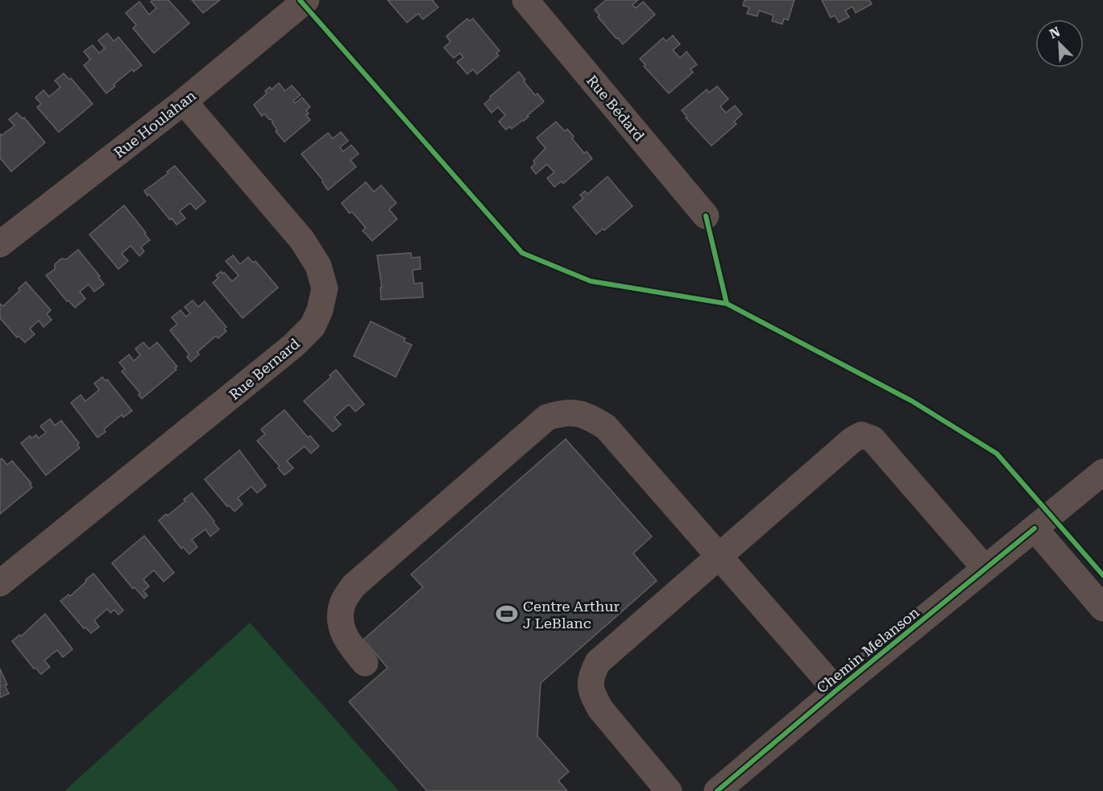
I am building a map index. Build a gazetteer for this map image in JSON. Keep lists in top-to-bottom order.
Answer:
{
  "streets": {
    "street": [
      "Rue Bédard",
      "Rue Houlahan",
      "Rue Bernard",
      "Chemin Melanson"
    ]
  },
  "crossings": [
    ["Rue Houlahan", "Rue Bernard"]
  ],
  "places": {
    "sports": ["Centre Arthur J LeBlanc"]
  },
  "north": "top left"
}
